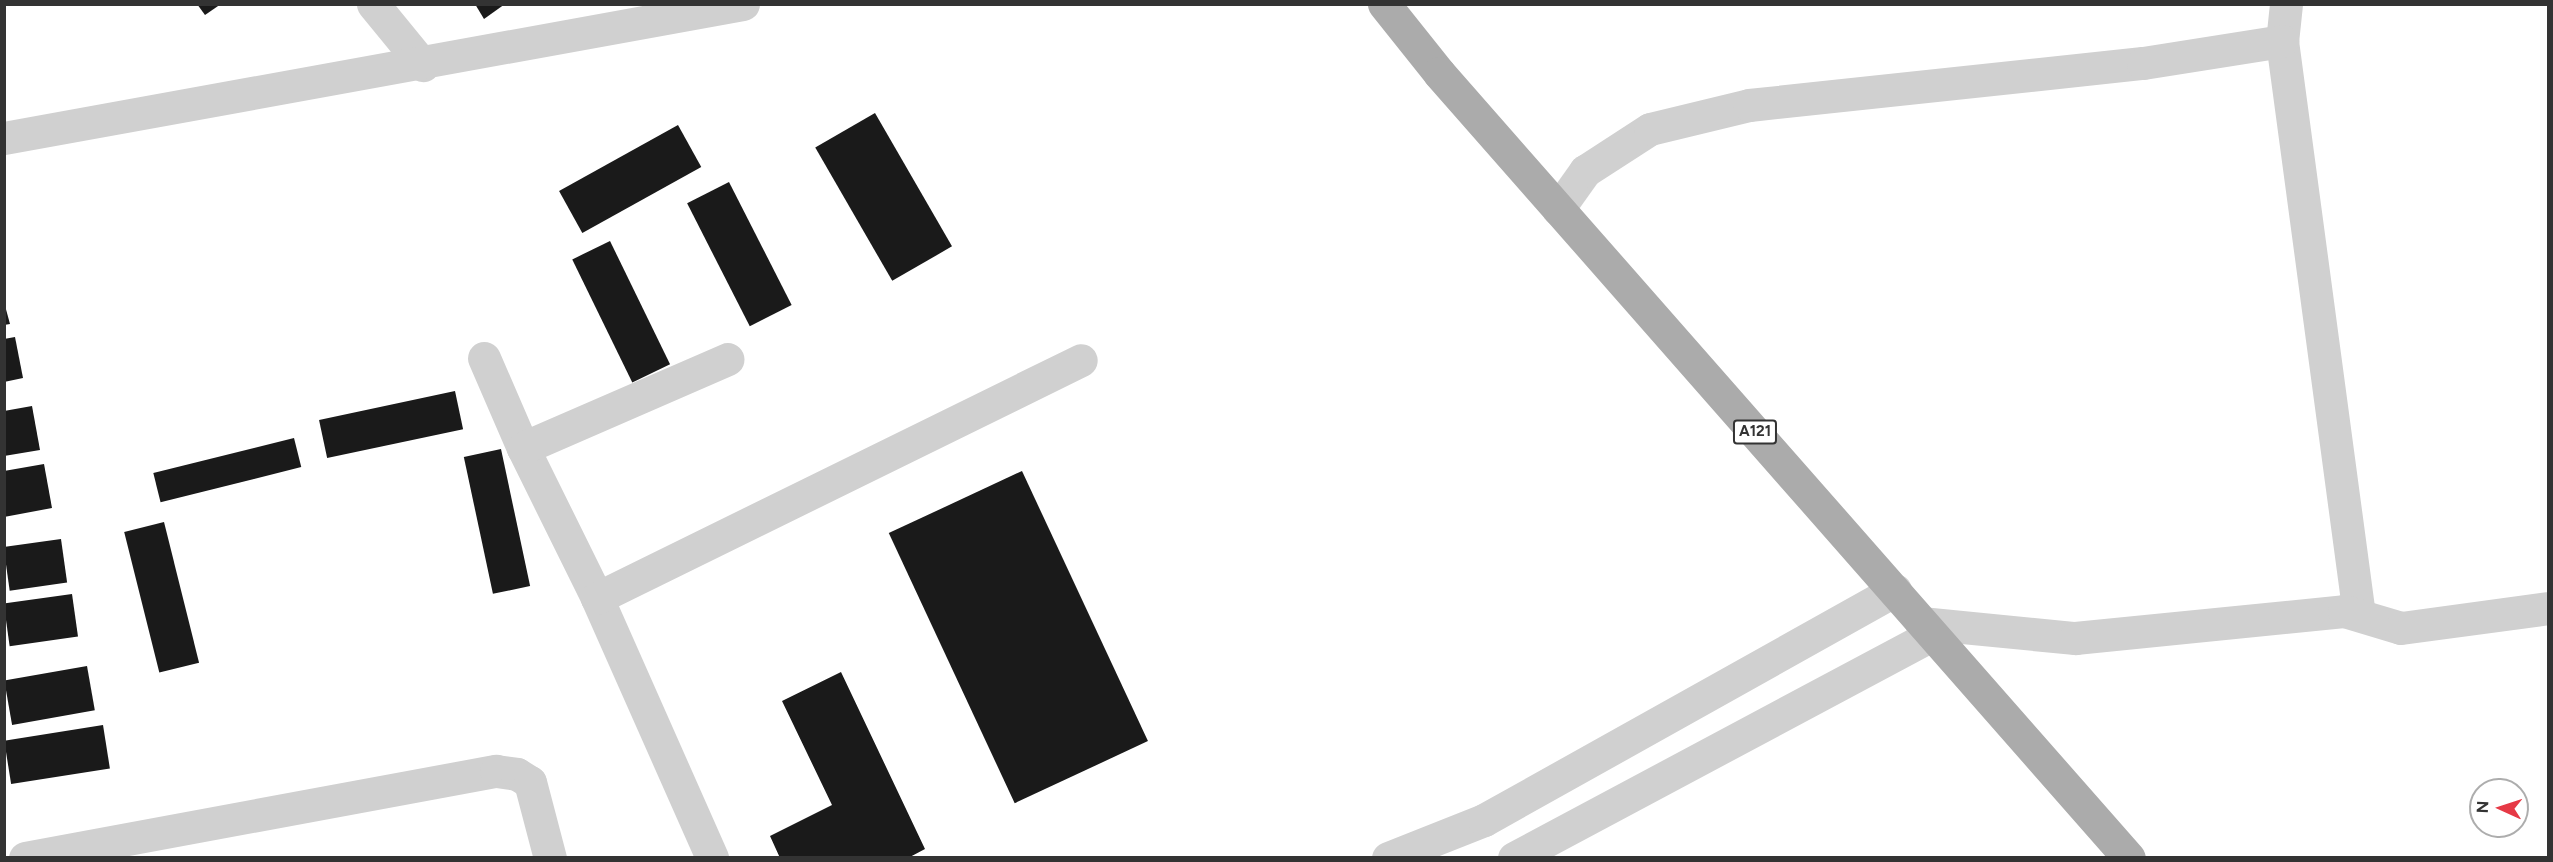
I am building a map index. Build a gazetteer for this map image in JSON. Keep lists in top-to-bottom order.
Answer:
{
  "streets": {
    "main road": ["A121"]
  },
  "north": "left"
}
